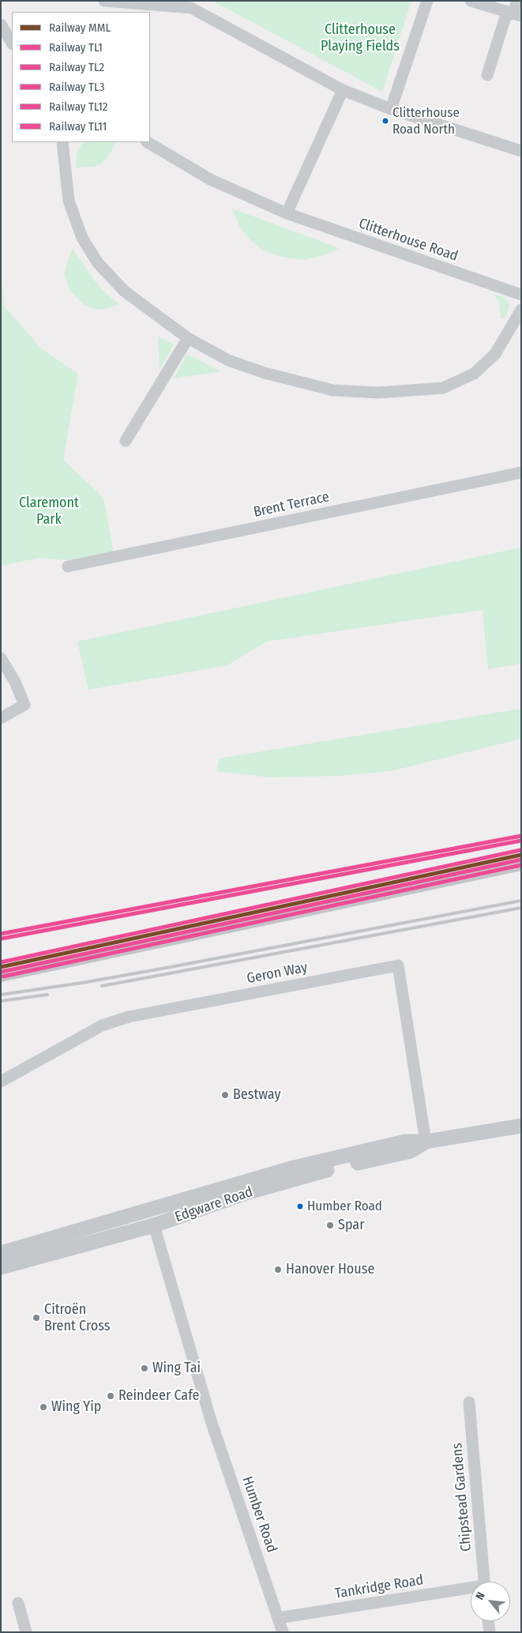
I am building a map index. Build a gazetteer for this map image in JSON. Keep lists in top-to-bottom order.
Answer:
{
  "streets": {
    "main road": ["Edgware Road"],
    "street": [
      "Clitterhouse Road",
      "Brent Terrace",
      "Geron Way",
      "Chipstead Gardens",
      "Humber Road",
      "Tankridge Road"
    ]
  },
  "crossings": [
    ["Geron Way", "Edgware Road"],
    ["Edgware Road", "Humber Road"],
    ["Humber Road", "Tankridge Road"]
  ],
  "parks": ["Clitterhouse Playing Fields", "Claremont Park"],
  "places": [
    "Clitterhouse Road North",
    "Bestway",
    "Humber Road",
    "Spar",
    "Hanover House",
    "Citroën Brent Cross",
    "Wing Tai",
    "Reindeer Cafe",
    "Wing Yip"
  ],
  "lines": [
    "rail line TL12",
    "rail line TL11",
    "rail line TL2",
    "rail line MML",
    "rail line TL1",
    "rail line TL3"
  ],
  "legend": [
    "Railway MML",
    "Railway TL1",
    "Railway TL2",
    "Railway TL3",
    "Railway TL12",
    "Railway TL11"
  ],
  "north": "top left"
}
